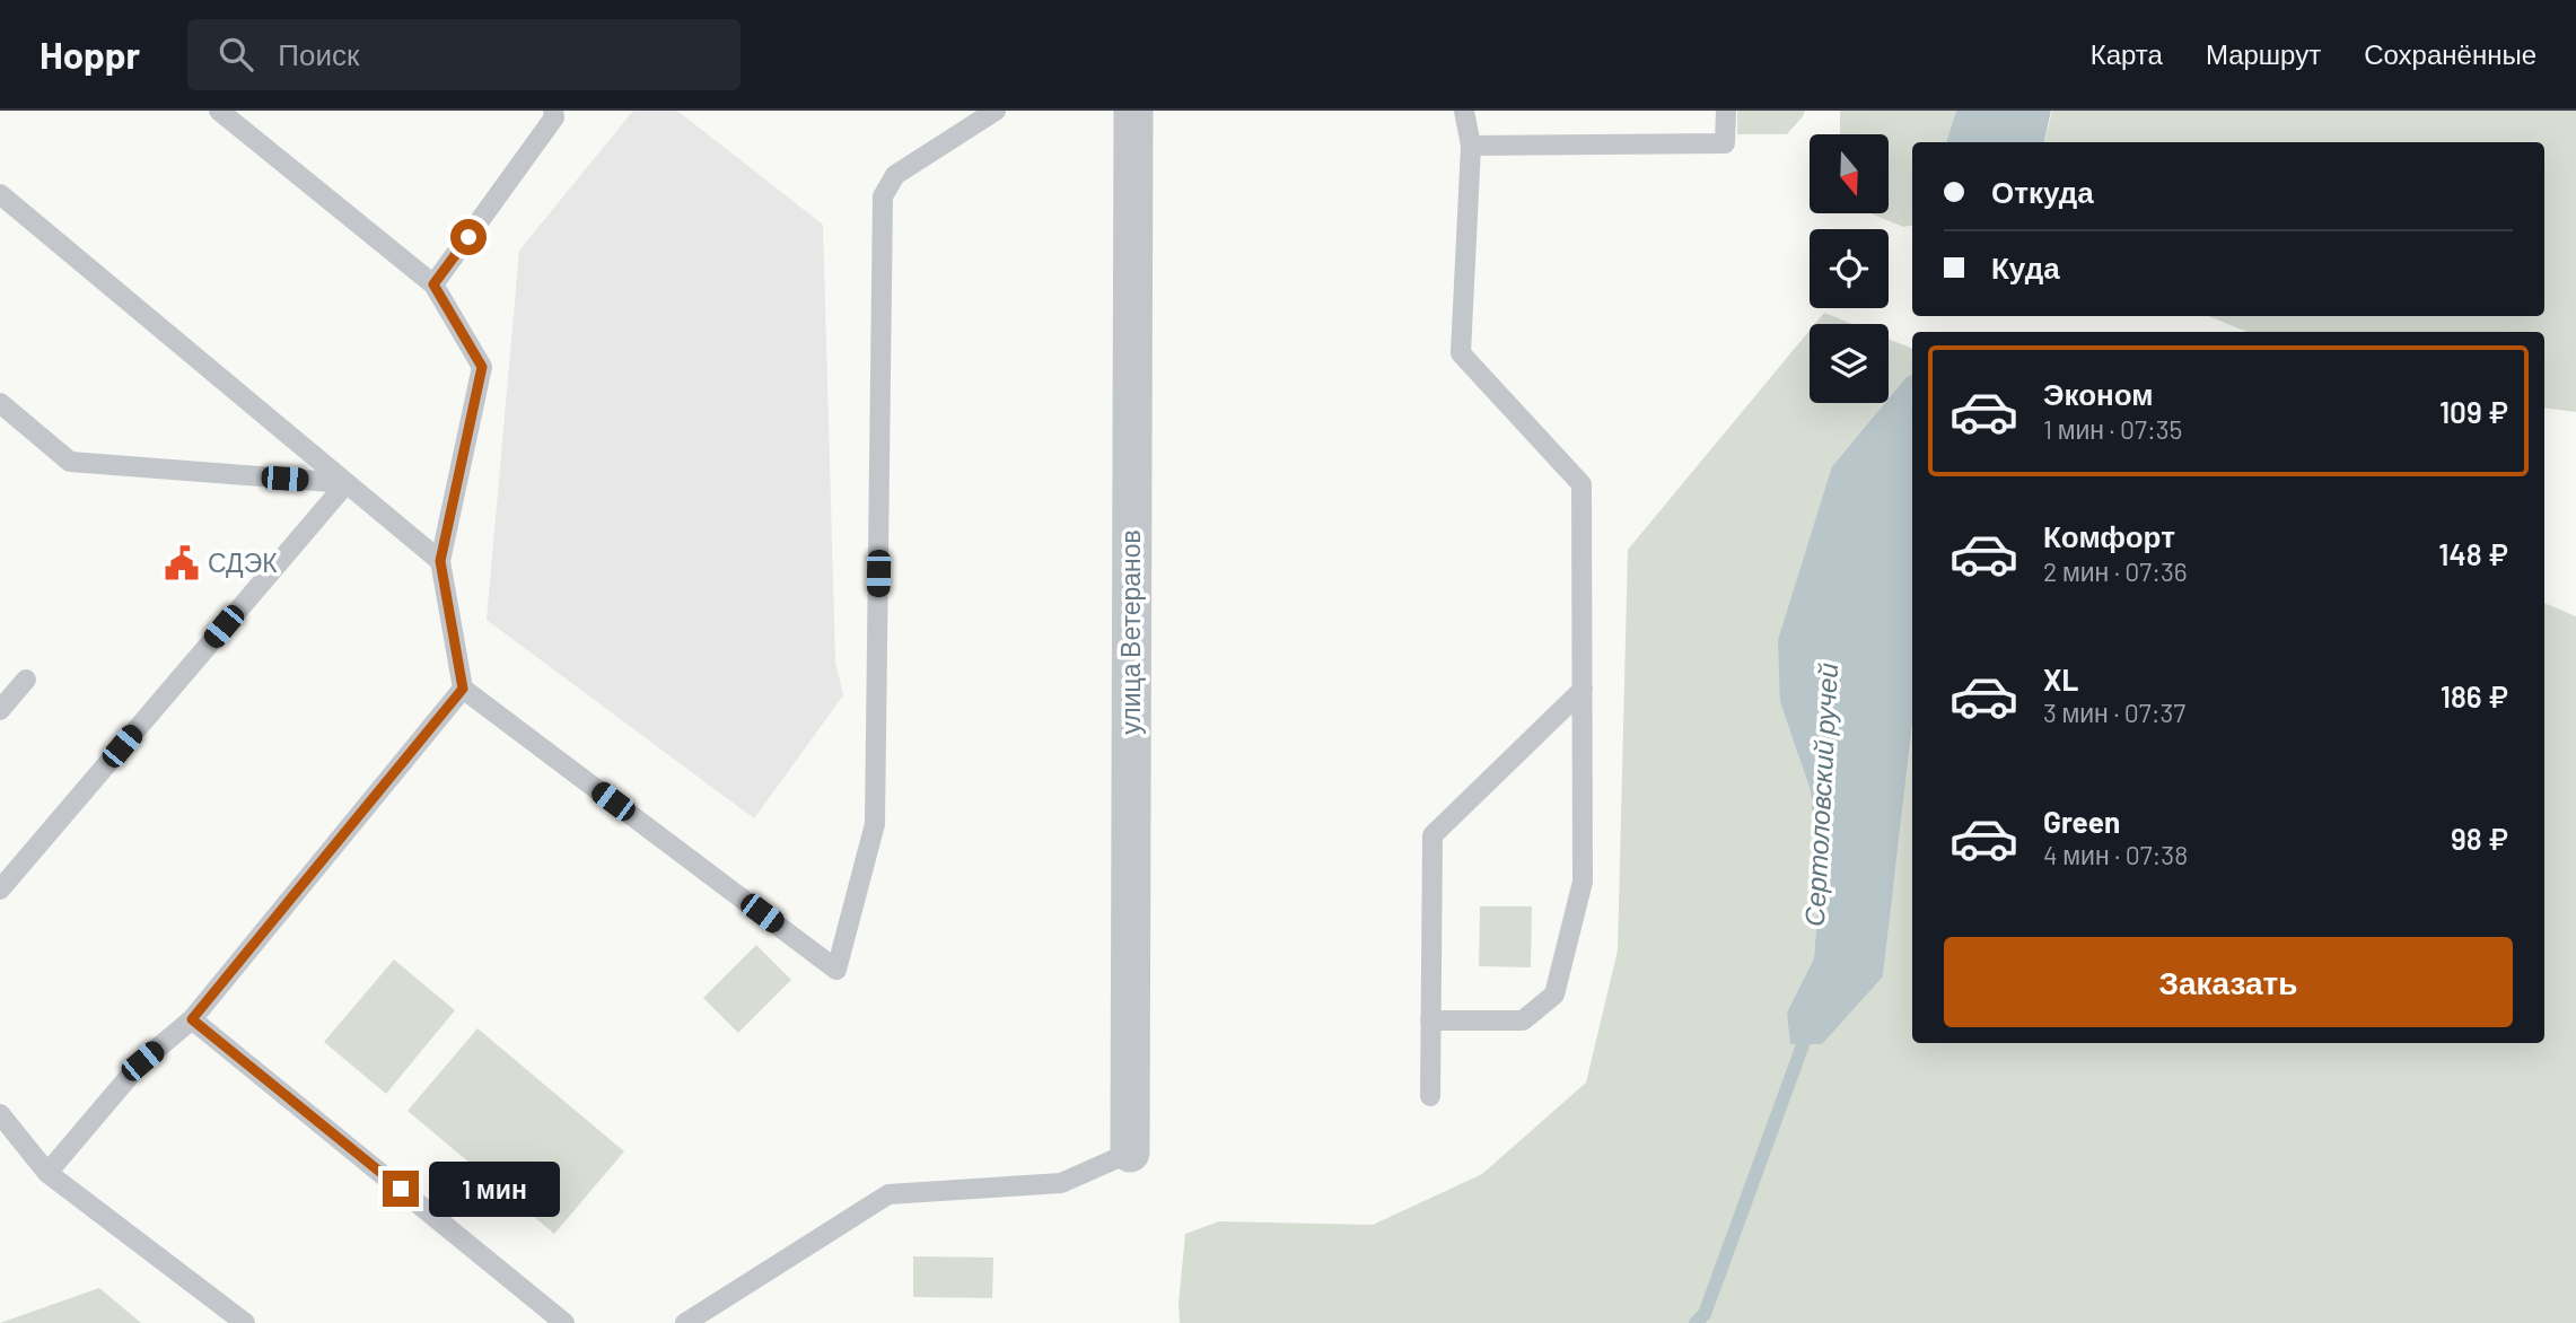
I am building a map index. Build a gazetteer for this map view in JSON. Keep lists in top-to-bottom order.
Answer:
{
  "streets": {
    "street": ["улица Ветеранов"]
  },
  "water": ["Сертоловский ручей"],
  "places": {
    "public building": ["СДЭК"]
  },
  "north": "bottom",
  "page": {
    "header": "Hoppr",
    "search": "Поиск",
    "nav": ["Карта", "Маршрут", "Сохранённые"],
    "banner": ["Откуда", "Куда"],
    "list": [
      {
        "name": "Эконом",
        "note": "1 мин · 07:35",
        "value": "109 ₽"
      },
      {
        "name": "Комфорт",
        "note": "2 мин · 07:36",
        "value": "148 ₽"
      },
      {
        "name": "XL",
        "note": "3 мин · 07:37",
        "value": "186 ₽"
      },
      {
        "name": "Green",
        "note": "4 мин · 07:38",
        "value": "98 ₽"
      }
    ],
    "buttons": "Заказать",
    "bubble": "1 мин"
  }
}
